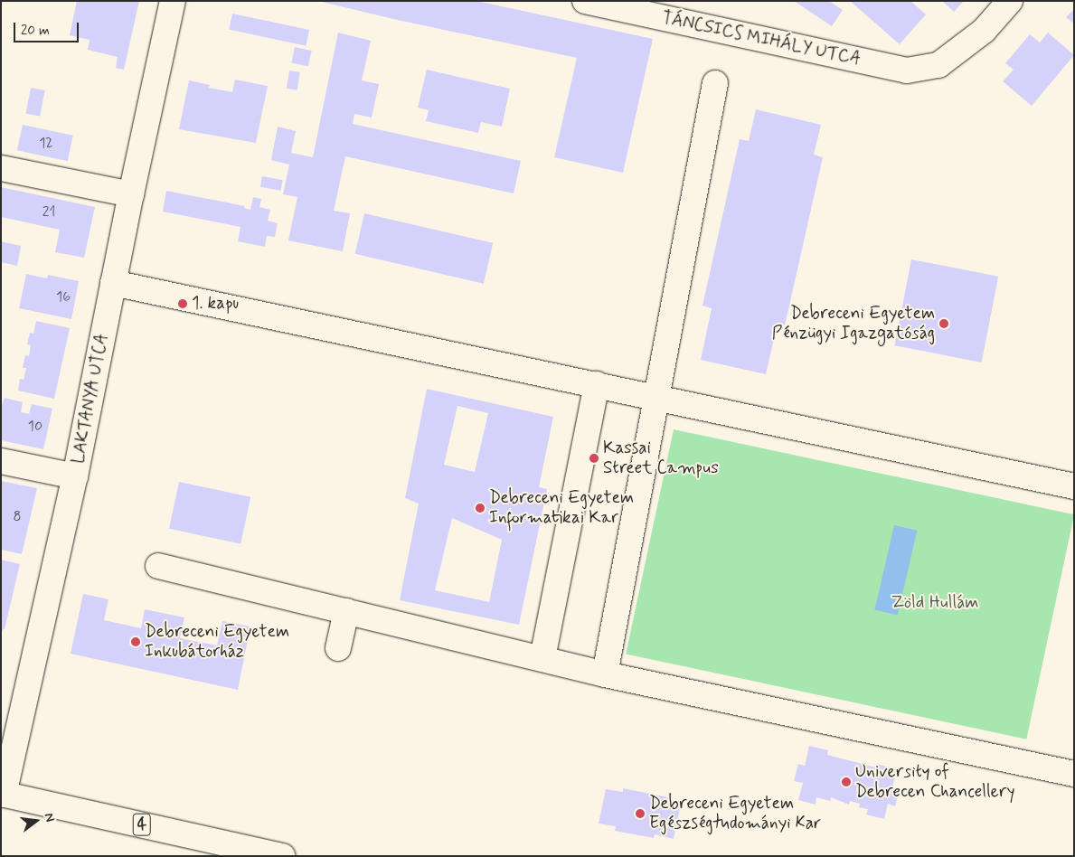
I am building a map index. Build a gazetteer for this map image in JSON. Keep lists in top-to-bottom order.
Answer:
{
  "streets": {
    "street": ["TÁNCSICS MIHÁLY UTCA", "LAKTANYA UTCA", "4"]
  },
  "crossings": [
    ["LAKTANYA UTCA", "4"]
  ],
  "parks": ["Zöld Hullám"],
  "places": [
    "1. kapu",
    "Debreceni Egyetem Pénzügyi Igazgatóság",
    "Kassai Street Campus",
    "Debreceni Egyetem Informatikai Kar",
    "Debreceni Egyetem Inkubátorház",
    "University of Debrecen Chancellery",
    "Debreceni Egyetem Egészségtudományi Kar"
  ],
  "house_numbers": [
    "12",
    "21",
    "16",
    "10",
    "8"
  ],
  "scale_bar": "20 m",
  "north": "right"
}
